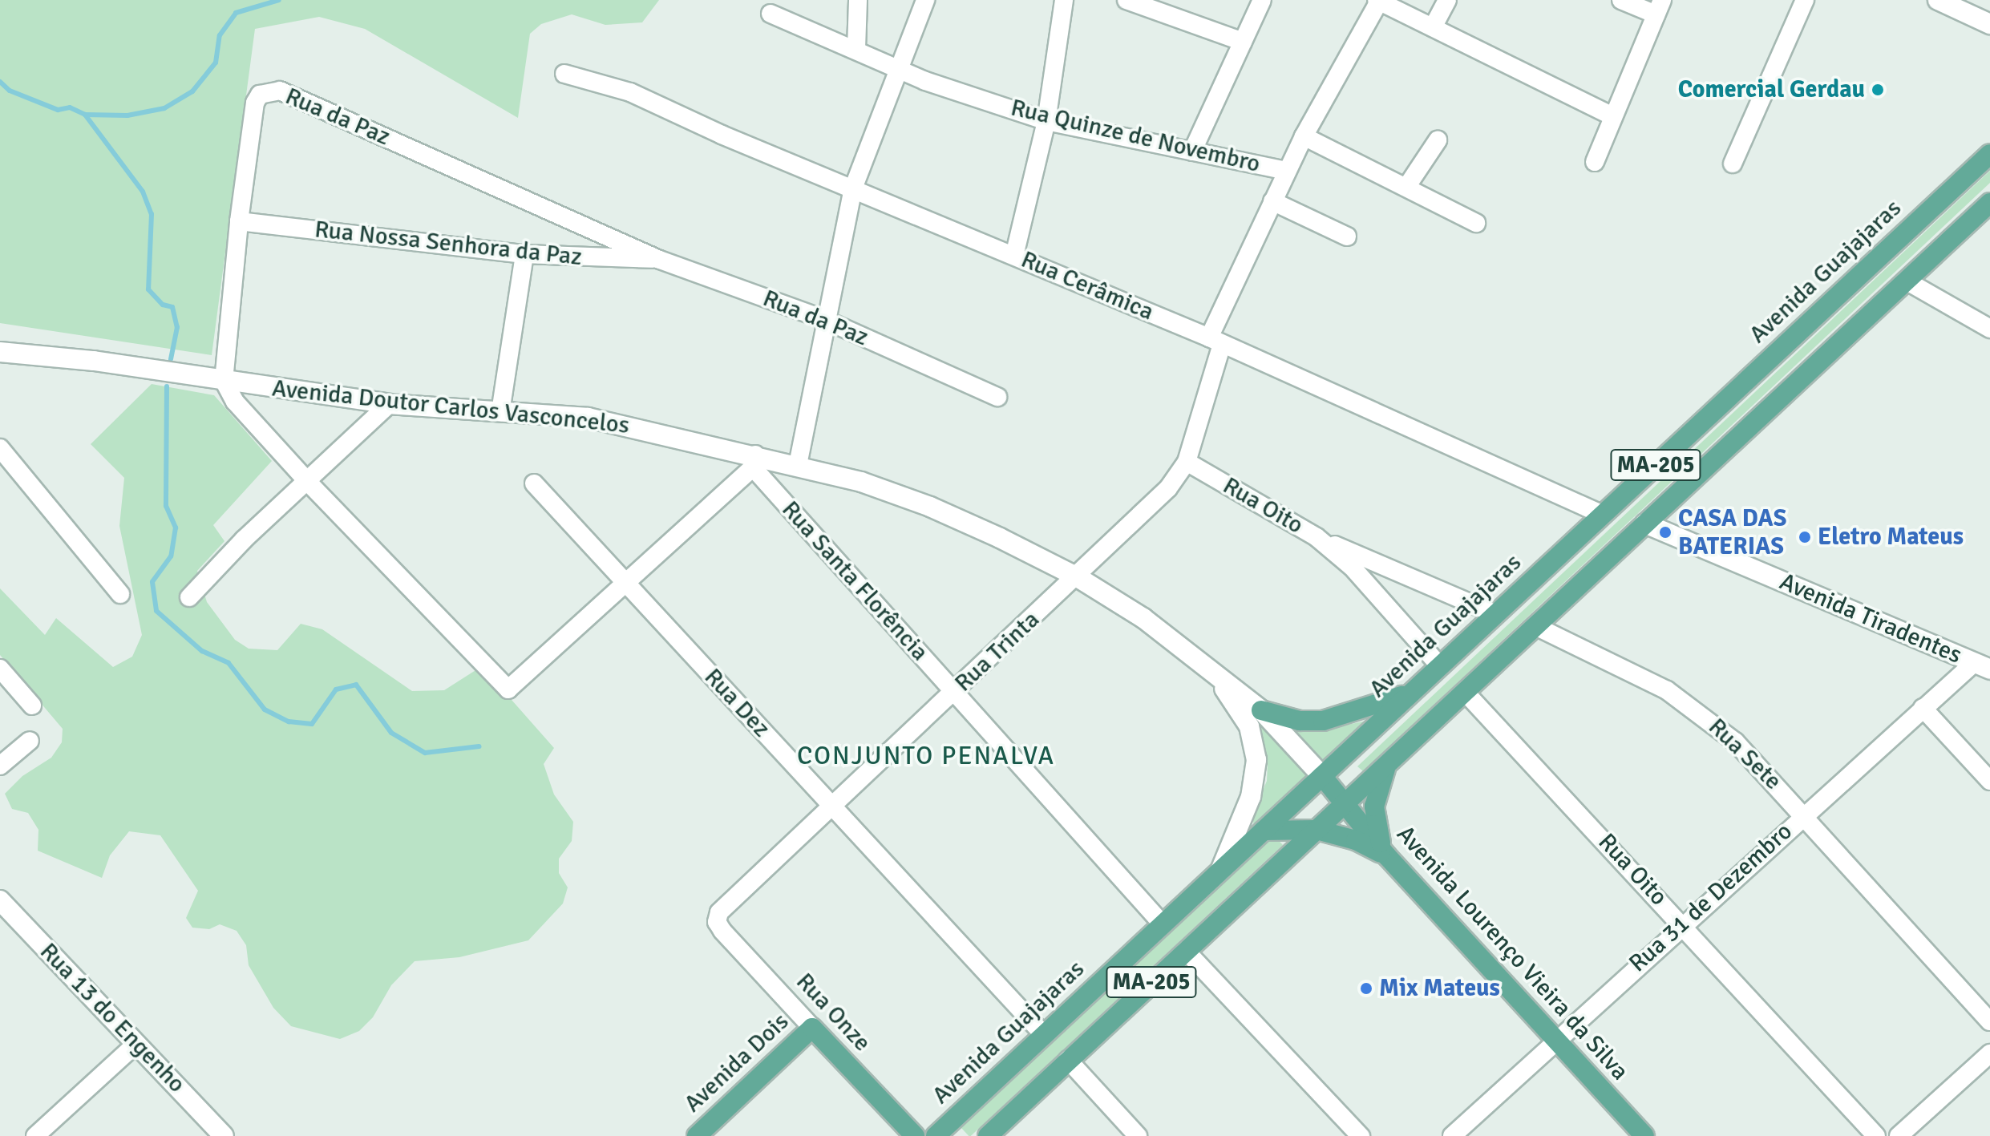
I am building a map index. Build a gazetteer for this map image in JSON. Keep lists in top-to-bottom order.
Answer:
{
  "streets": {
    "main road": [
      "Avenida Guajajaras",
      "Avenida Doutor Carlos Vasconcelos",
      "MA-205",
      "Avenida Tiradentes",
      "Avenida Lourenço Vieira da Silva",
      "Rua Onze",
      "Rua 13 do Engenho",
      "Avenida Dois"
    ],
    "street": [
      "Rua da Paz",
      "Rua Quinze de Novembro",
      "Rua Nossa Senhora da Paz",
      "Rua Cerâmica",
      "Rua Oito",
      "Rua Santa Florência",
      "Rua Trinta",
      "Rua Dez",
      "Rua Sete",
      "Rua 31 de Dezembro"
    ]
  },
  "crossings": [
    ["Rua da Paz", "Rua Nossa Senhora da Paz"],
    ["Rua da Paz", "Avenida Doutor Carlos Vasconcelos"],
    ["Rua Quinze de Novembro", "Rua Trinta"],
    ["Avenida Guajajaras", "Rua Cerâmica"],
    ["Avenida Guajajaras", "Avenida Doutor Carlos Vasconcelos"],
    ["Avenida Guajajaras", "Rua Oito"],
    ["Avenida Guajajaras", "Rua Santa Florência"],
    ["Avenida Guajajaras", "Rua Dez"],
    ["Avenida Guajajaras", "Avenida Lourenço Vieira da Silva"],
    ["Rua Cerâmica", "Rua Trinta"],
    ["Avenida Doutor Carlos Vasconcelos", "Rua Santa Florência"],
    ["Avenida Doutor Carlos Vasconcelos", "Rua Trinta"],
    ["Avenida Doutor Carlos Vasconcelos", "Avenida Lourenço Vieira da Silva"],
    ["MA-205", "Rua Oito"],
    ["MA-205", "Avenida Tiradentes"],
    ["MA-205", "Rua Sete"],
    ["MA-205", "Avenida Lourenço Vieira da Silva"],
    ["Rua Oito", "Rua Trinta"],
    ["Rua Oito", "Rua 31 de Dezembro"],
    ["Rua Santa Florência", "Rua Trinta"],
    ["Avenida Tiradentes", "Rua 31 de Dezembro"],
    ["Rua Trinta", "Rua Dez"],
    ["Rua Trinta", "Rua Onze"],
    ["Rua Sete", "Rua 31 de Dezembro"],
    ["Rua 31 de Dezembro", "Avenida Lourenço Vieira da Silva"],
    ["Rua Onze", "Avenida Dois"]
  ],
  "districts": ["CONJUNTO PENALVA"],
  "places": [
    "Comercial Gerdau",
    "CASA DAS BATERIAS",
    "Eletro Mateus",
    "Mix Mateus"
  ]
}
